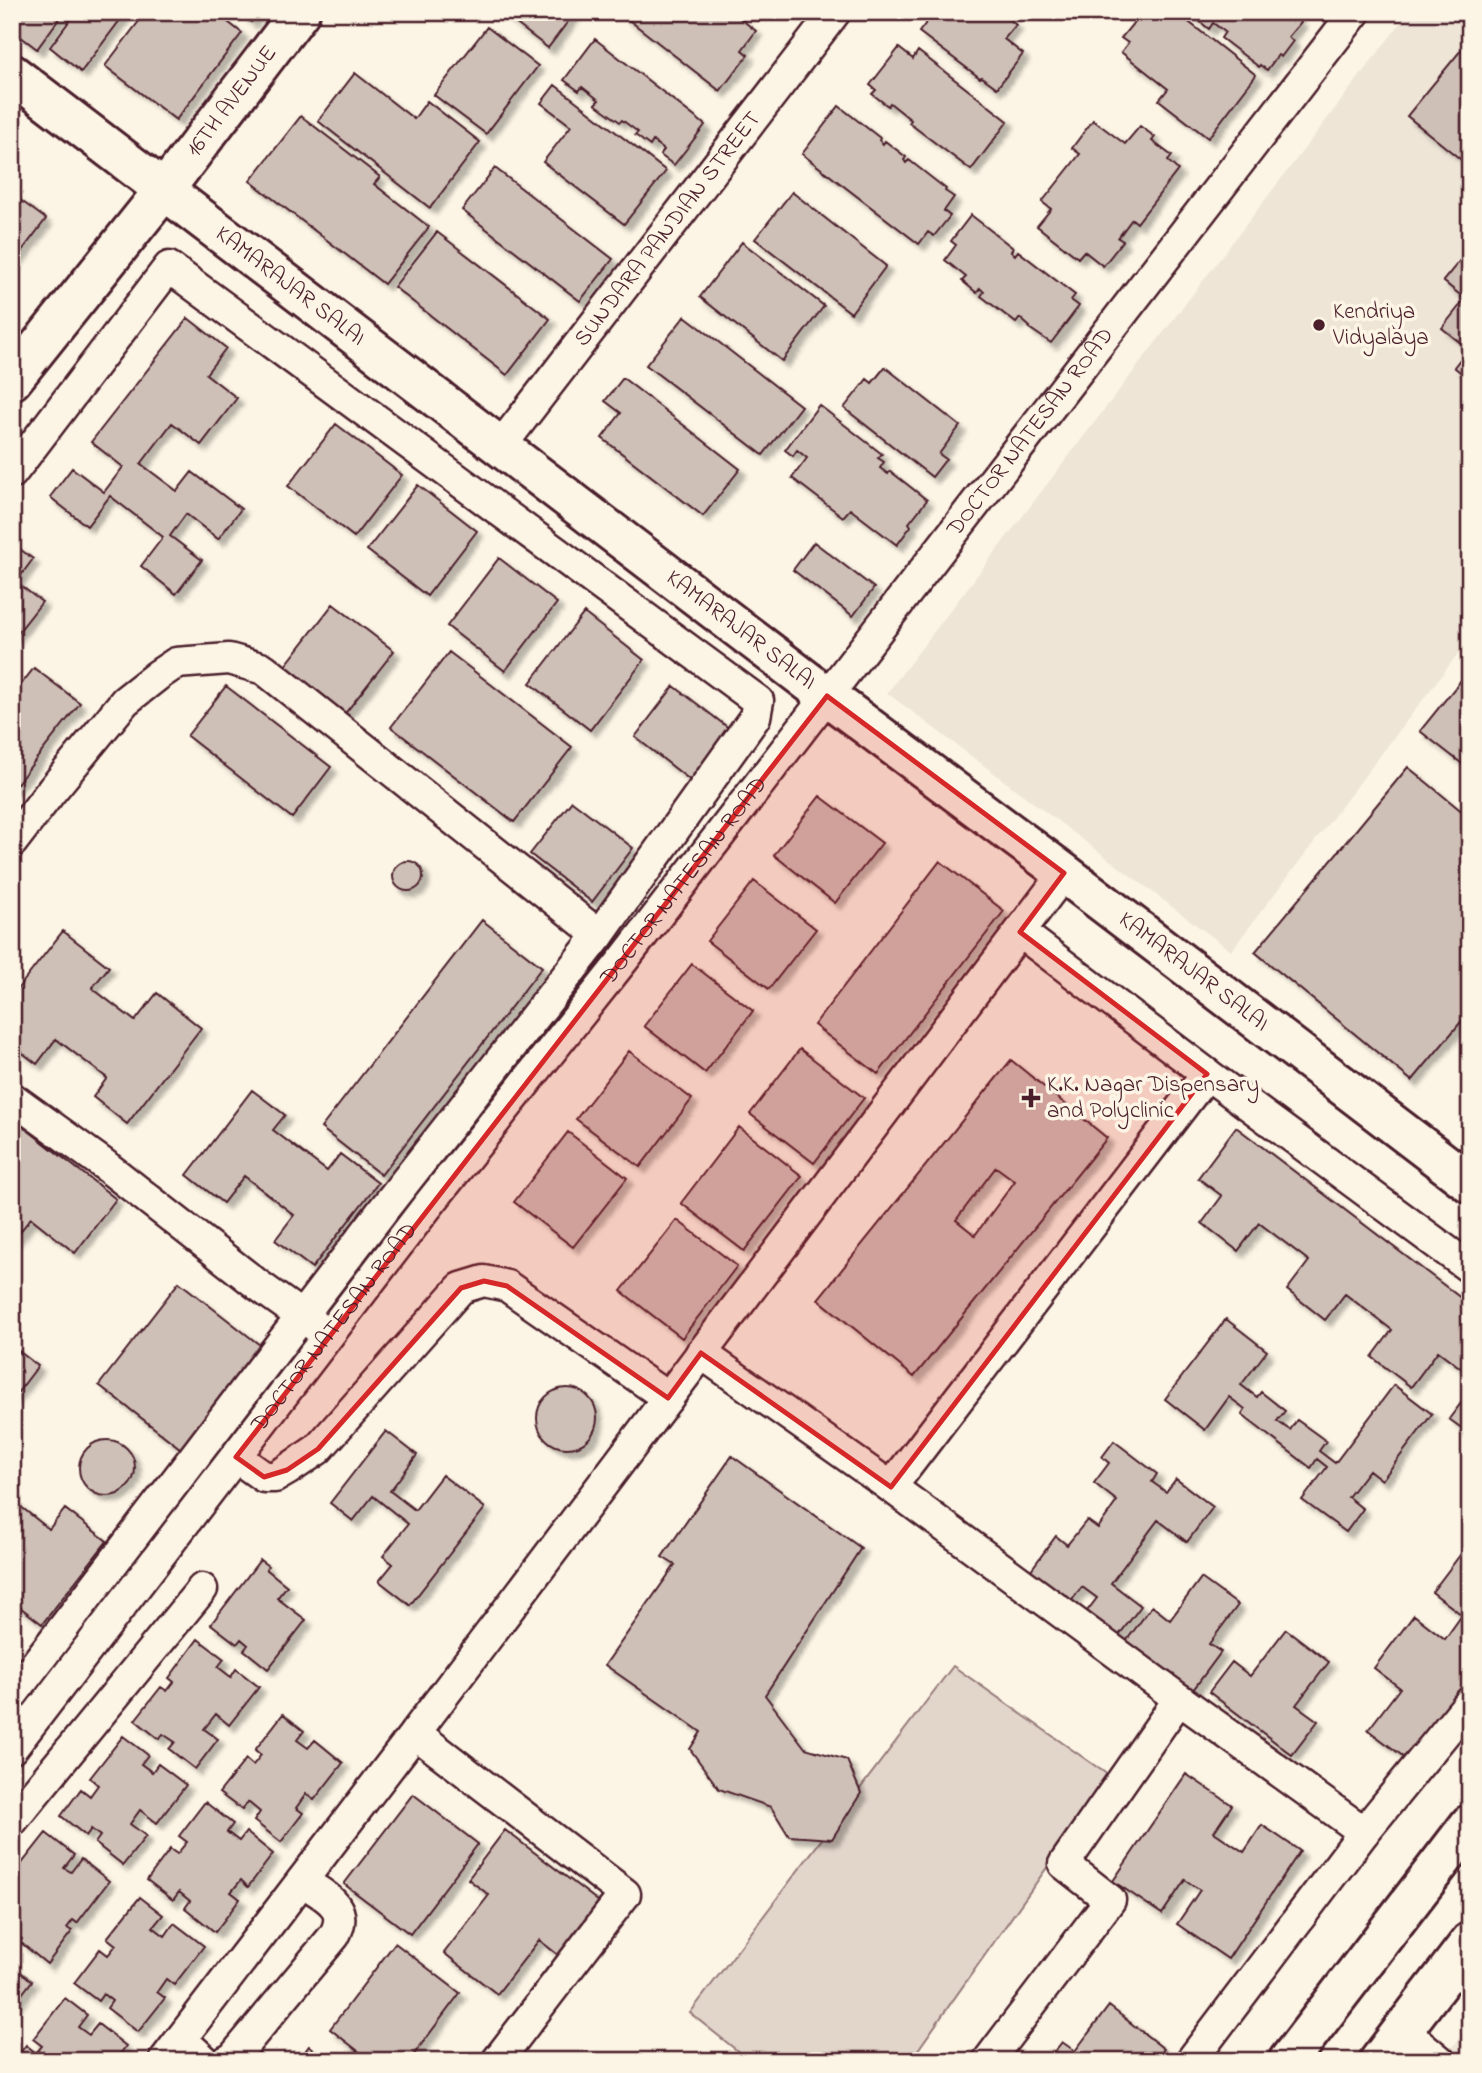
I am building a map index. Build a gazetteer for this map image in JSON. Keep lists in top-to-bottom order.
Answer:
{
  "streets": {
    "street": [
      "16TH AVENUE",
      "SUNDARA PANDIAN STREET",
      "KAMARAJAR SALAI",
      "DOCTOR NATESAN ROAD"
    ]
  },
  "crossings": [
    ["16TH AVENUE", "KAMARAJAR SALAI"],
    ["SUNDARA PANDIAN STREET", "KAMARAJAR SALAI"],
    ["KAMARAJAR SALAI", "DOCTOR NATESAN ROAD"]
  ],
  "places": {
    "other": ["Kendriya Vidyalaya"],
    "health": ["K.K. Nagar Dispensary and Polyclinic"]
  }
}
